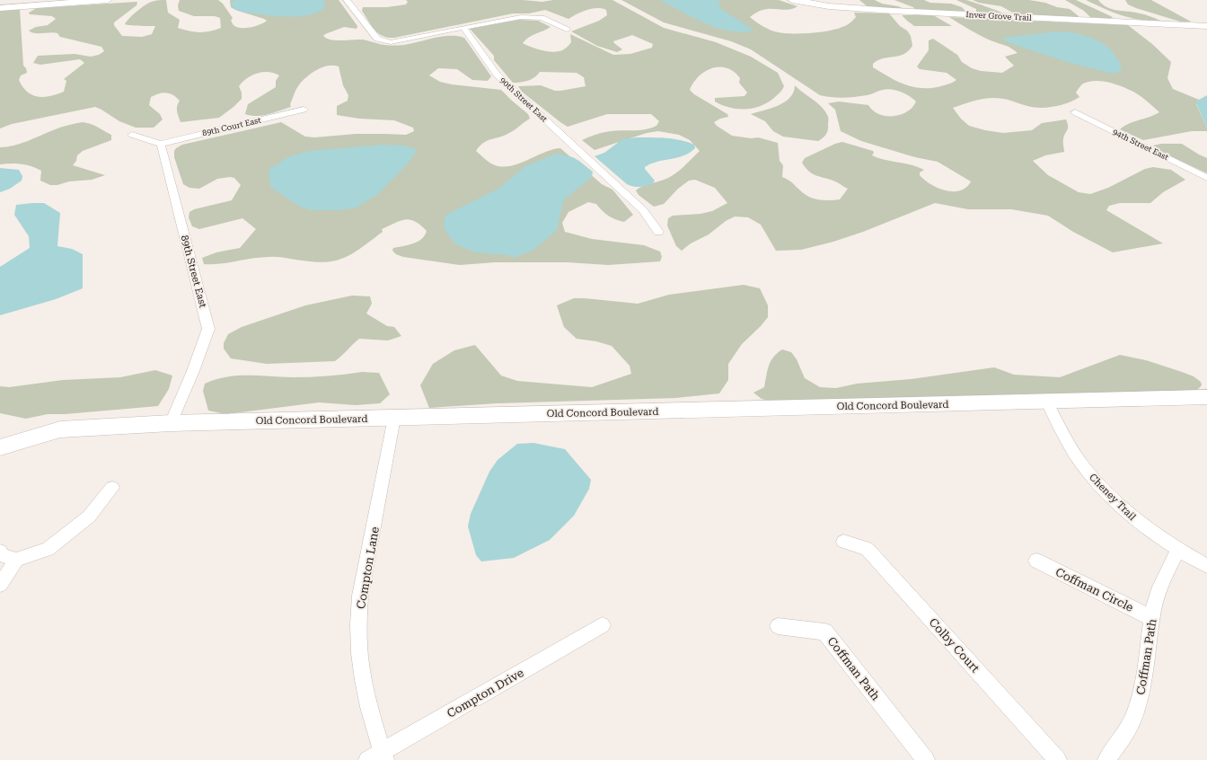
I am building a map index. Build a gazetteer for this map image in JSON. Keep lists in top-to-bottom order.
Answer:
{
  "streets": {
    "street": [
      "Inver Grove Trail",
      "90th Street East",
      "89th Court East",
      "94th Street East",
      "89th Street East",
      "Old Concord Boulevard",
      "Cheney Trail",
      "Compton Lane",
      "Coffman Circle",
      "Colby Court",
      "Coffman Path",
      "Compton Drive"
    ]
  },
  "crossings": [
    ["89th Court East", "89th Street East"],
    ["89th Street East", "Old Concord Boulevard"],
    ["Old Concord Boulevard", "Cheney Trail"],
    ["Old Concord Boulevard", "Compton Lane"],
    ["Cheney Trail", "Coffman Path"],
    ["Compton Lane", "Compton Drive"],
    ["Coffman Circle", "Coffman Path"]
  ]
}
